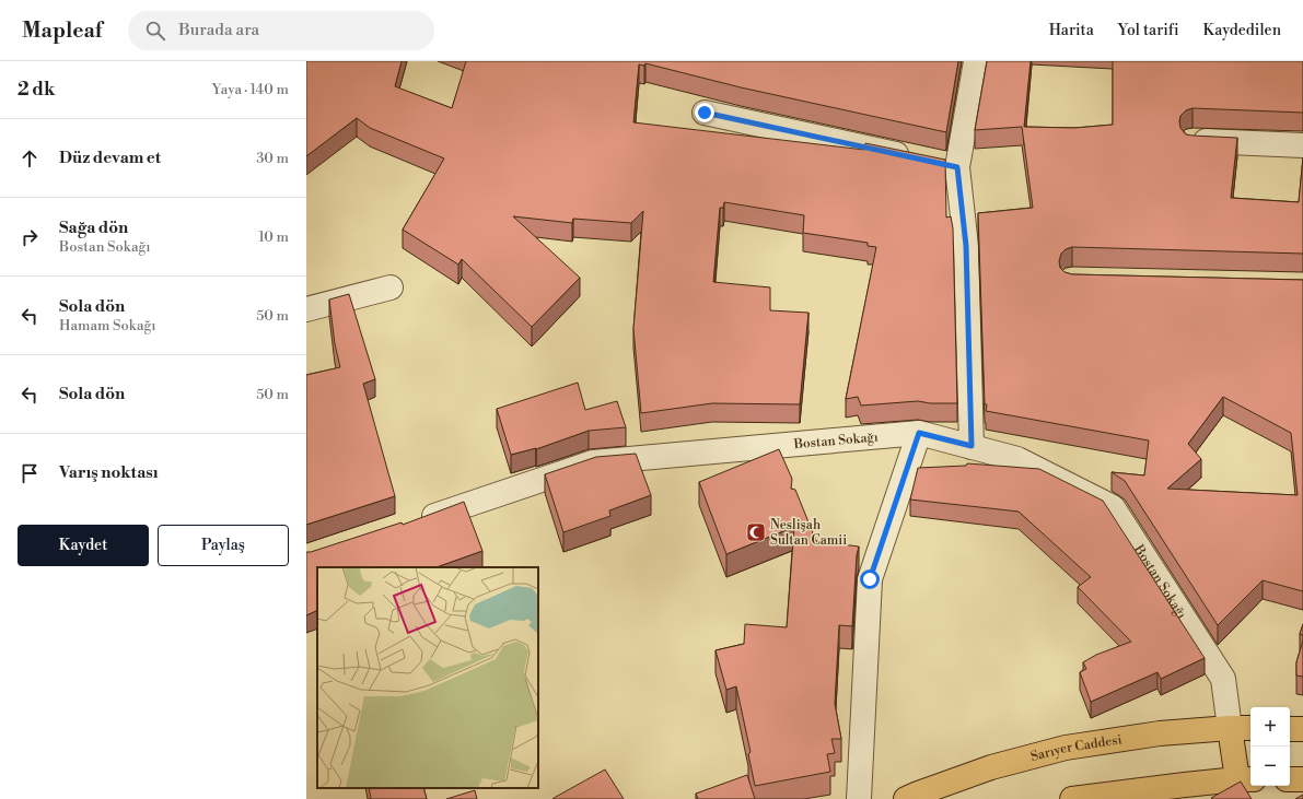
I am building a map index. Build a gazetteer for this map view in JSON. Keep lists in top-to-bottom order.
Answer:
{
  "streets": {
    "main road": ["Sarıyer Caddesi"],
    "street": ["Bostan Sokağı"]
  },
  "crossings": [
    ["Bostan Sokağı", "Sarıyer Caddesi"]
  ],
  "places": {
    "mosque": ["Neslişah Sultan Camii"]
  },
  "page": {
    "header": "Mapleaf",
    "search": "Burada ara",
    "nav": ["Harita", "Yol tarifi", "Kaydedilen"],
    "heading": ["2 dk", "Yaya · 140 m"],
    "list": [
      ["Düz devam et", "30 m"],
      ["Sağa dön", "Bostan Sokağı", "10 m"],
      ["Sola dön", "Hamam Sokağı", "50 m"],
      ["Sola dön", "50 m"],
      "Varış noktası"
    ],
    "buttons": ["Kaydet", "Paylaş"],
    "map_buttons": ["+", "−"]
  }
}
